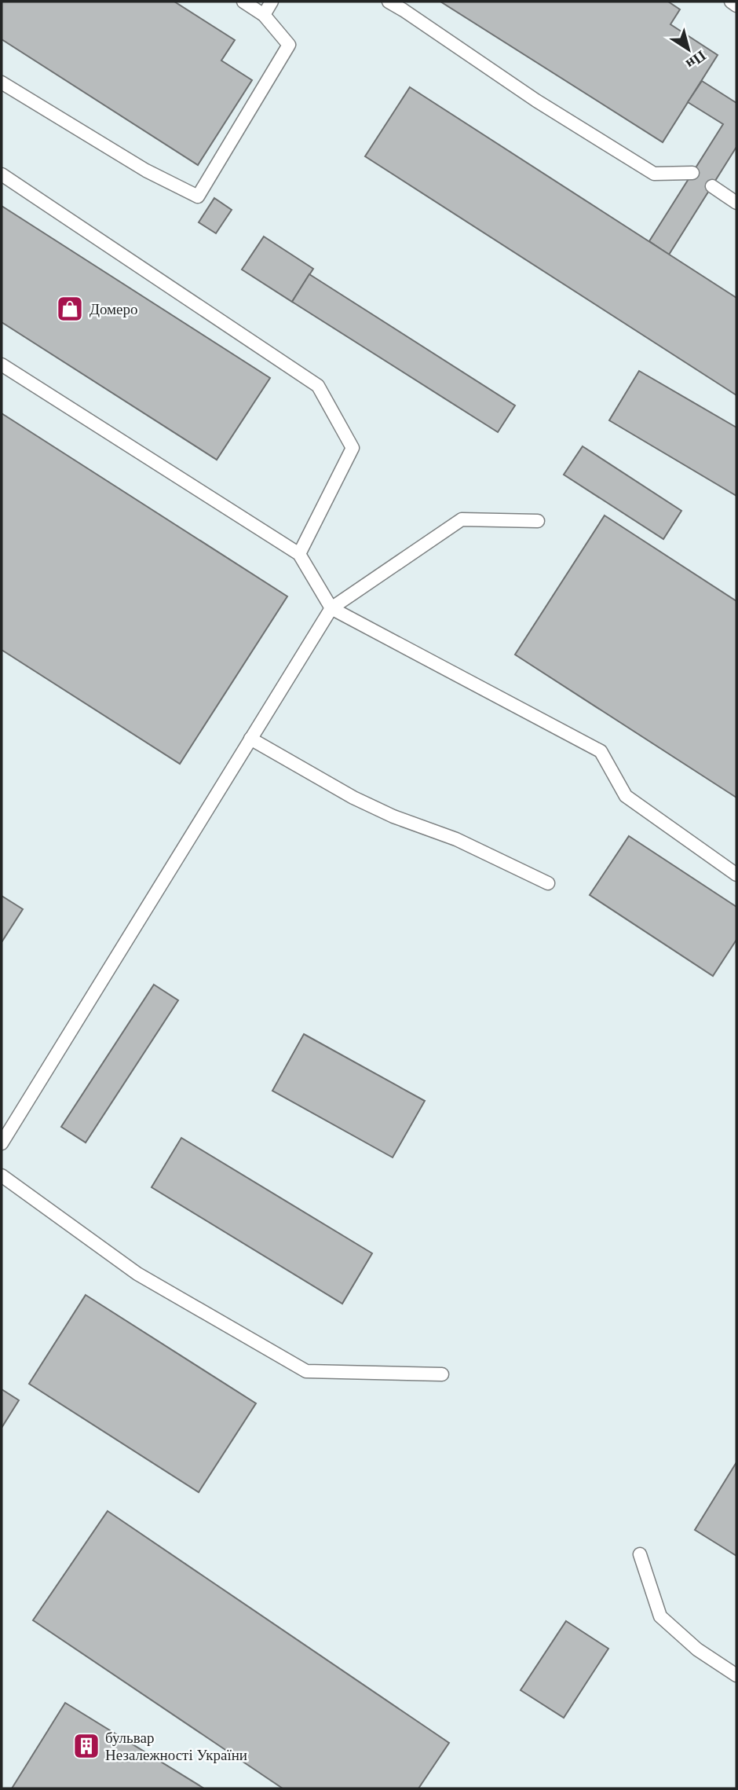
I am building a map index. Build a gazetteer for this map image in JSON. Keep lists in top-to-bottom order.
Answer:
{
  "places": {
    "shop": ["Домеро"],
    "building": ["бульвар Незалежності України"]
  },
  "north": "bottom right"
}
